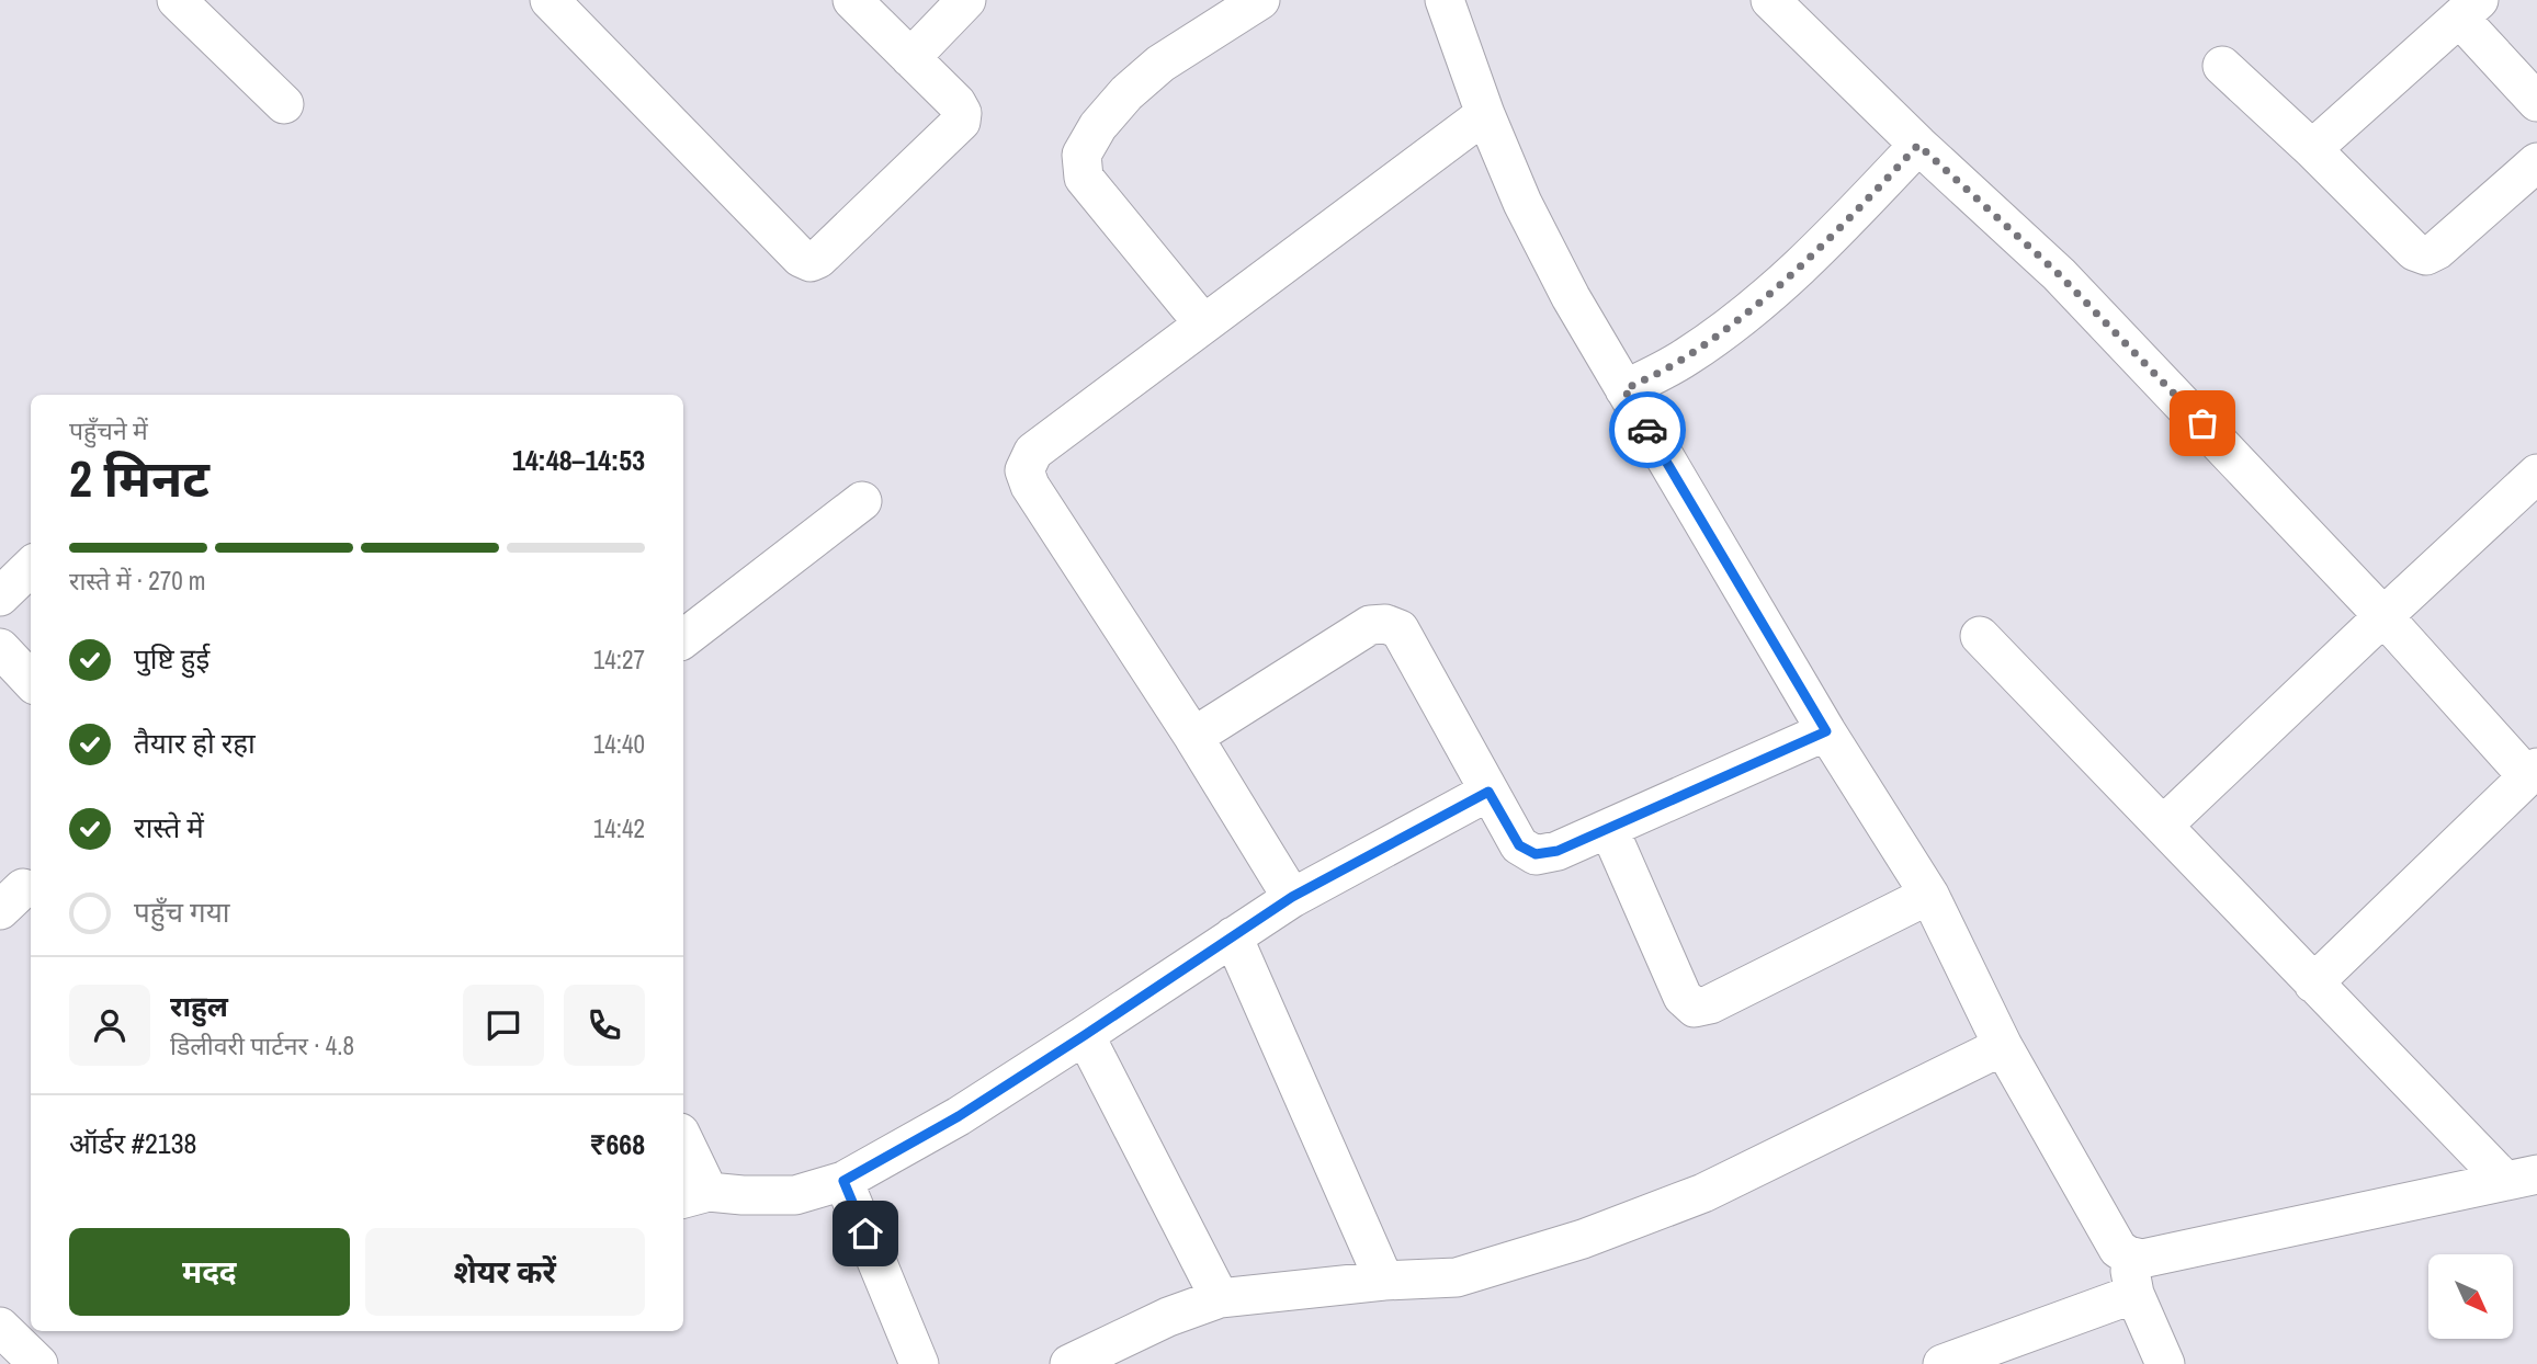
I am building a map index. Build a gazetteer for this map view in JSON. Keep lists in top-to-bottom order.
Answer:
{
  "north": "bottom right",
  "page": {
    "heading": ["2 मिनट", "पहुँचने में", "14:48–14:53"],
    "panel": [
      "राहुल",
      "डिलीवरी पार्टनर · 4.8",
      "ऑर्डर #2138",
      "₹668"
    ],
    "bar": "रास्ते में · 270 m",
    "list": [
      ["पुष्टि हुई", "14:27"],
      ["तैयार हो रहा", "14:40"],
      ["रास्ते में", "14:42"],
      "पहुँच गया"
    ],
    "buttons": ["मदद", "शेयर करें"]
  }
}
